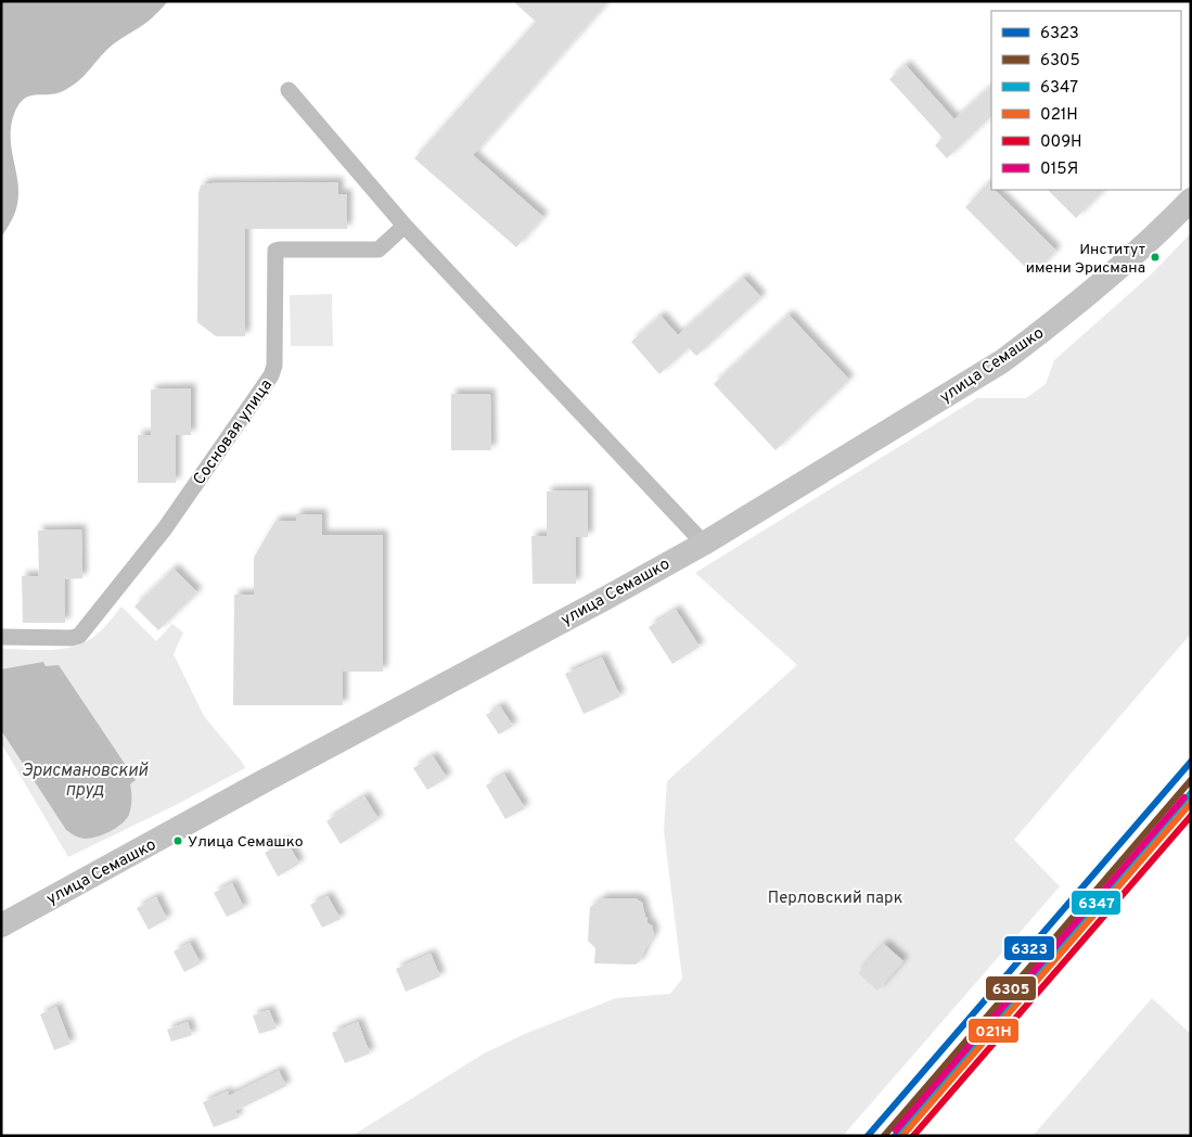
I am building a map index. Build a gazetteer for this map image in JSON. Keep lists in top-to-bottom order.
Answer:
{
  "streets": {
    "main road": ["улица Семашко"],
    "street": ["Сосновая улица"]
  },
  "water": ["Эрисмановский пруд"],
  "parks": ["Перловский парк"],
  "places": ["Институт имени Эрисмана", "Улица Семашко"],
  "lines": [
    "transit line 6323",
    "transit line 6305",
    "transit line 6347",
    "transit line 015Я",
    "transit line 021Н",
    "transit line 009Н"
  ],
  "legend": [
    "6323",
    "6305",
    "6347",
    "021Н",
    "009Н",
    "015Я"
  ]
}
